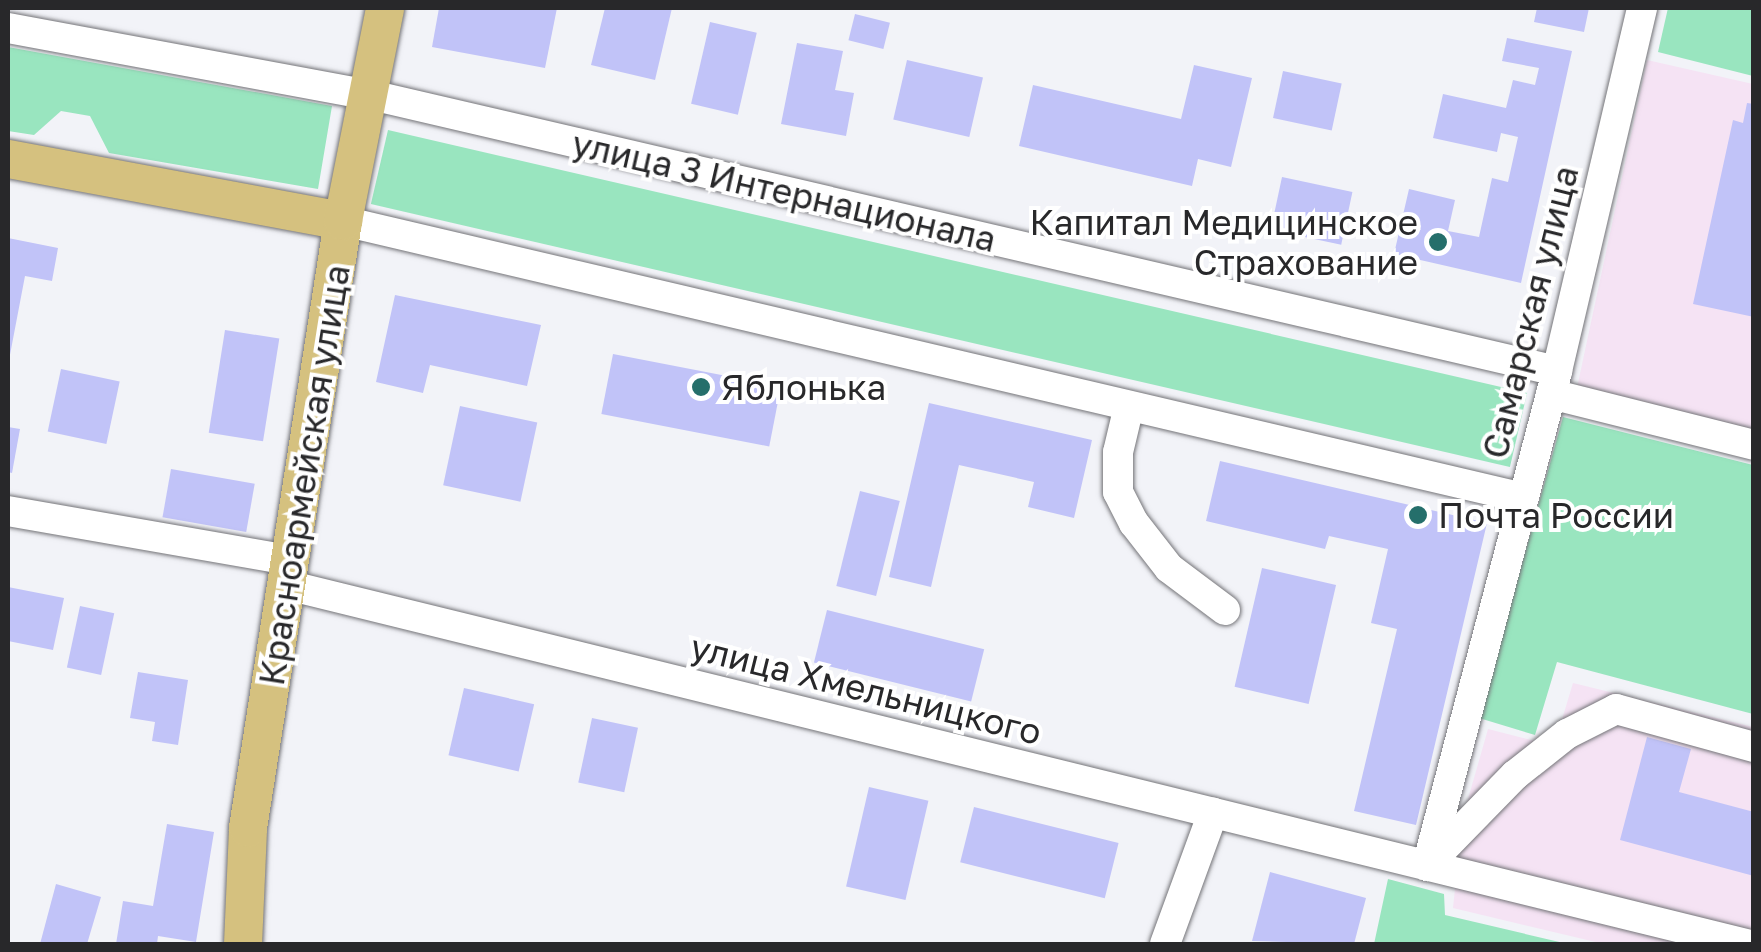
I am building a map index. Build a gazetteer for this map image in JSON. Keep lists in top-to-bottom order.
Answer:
{
  "streets": {
    "main road": ["Красноармейская улица"],
    "street": ["улица 3 Интернационала", "Самарская улица", "улица Хмельницкого"]
  },
  "crossings": [
    ["улица 3 Интернационала", "Самарская улица"],
    ["улица 3 Интернационала", "Красноармейская улица"],
    ["Самарская улица", "улица Хмельницкого"],
    ["Красноармейская улица", "улица Хмельницкого"]
  ],
  "places": ["Капитал Медицинское Страхование", "Яблонька", "Почта России"]
}
